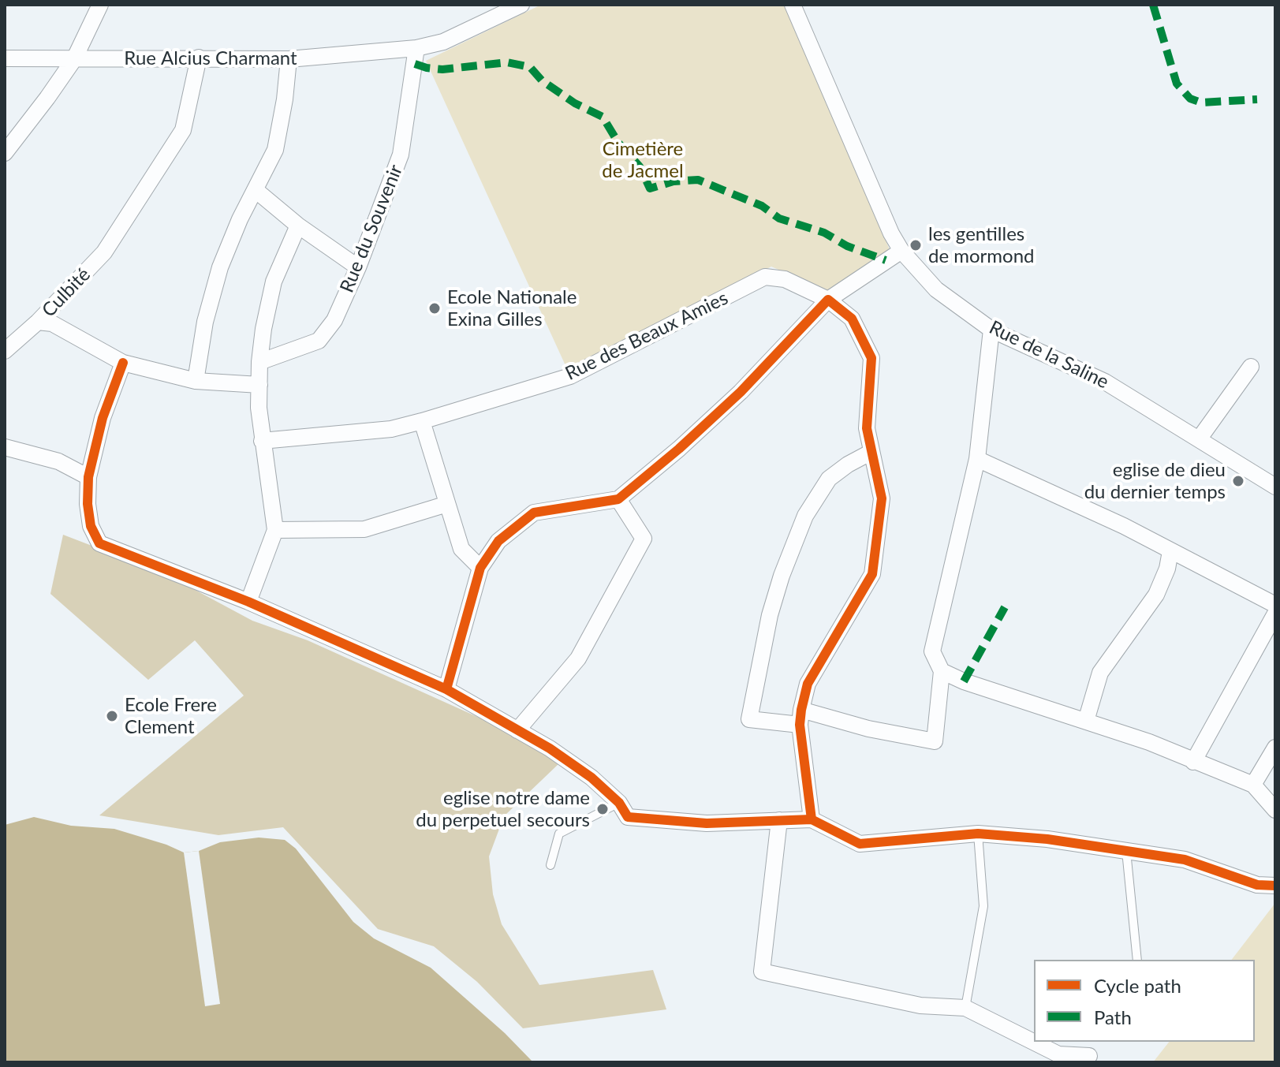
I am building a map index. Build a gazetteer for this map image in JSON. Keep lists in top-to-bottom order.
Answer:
{
  "streets": {
    "street": [
      "Rue Alcius Charmant",
      "Rue du Souvenir",
      "Culbité",
      "Rue des Beaux Amies",
      "Rue de la Saline"
    ]
  },
  "crossings": [
    ["Rue Alcius Charmant", "Rue du Souvenir"],
    ["Rue Alcius Charmant", "Culbité"]
  ],
  "parks": ["Cimetière de Jacmel"],
  "places": [
    "les gentilles de mormond",
    "Ecole Nationale Exina Gilles",
    "eglise de dieu du dernier temps",
    "Ecole Frere Clement",
    "eglise notre dame du perpetuel secours"
  ],
  "legend": ["Cycle path", "Path"]
}
